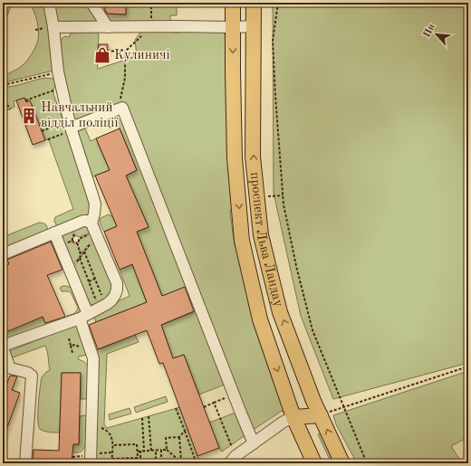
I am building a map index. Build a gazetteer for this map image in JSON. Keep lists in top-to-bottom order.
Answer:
{
  "streets": {
    "main road": ["проспект Льва Ландау"]
  },
  "places": {
    "shop": ["Кулиничі"],
    "building": ["Навчальний відділ поліції"]
  },
  "north": "top left"
}
